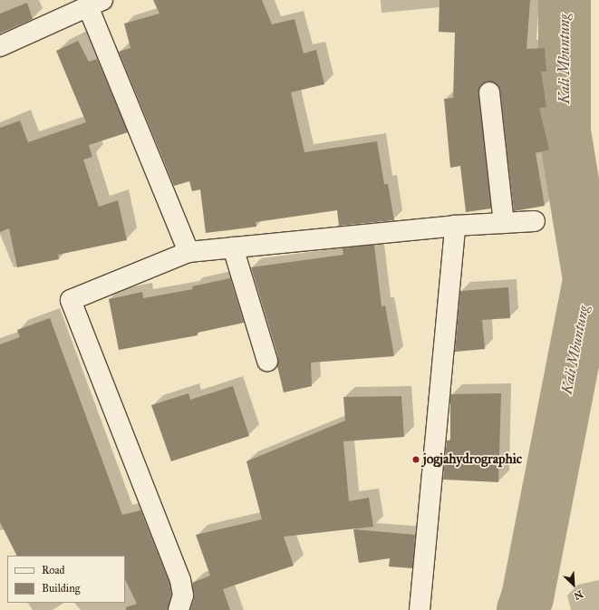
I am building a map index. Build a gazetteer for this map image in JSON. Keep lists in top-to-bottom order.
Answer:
{
  "water": ["Kali Mbuntung"],
  "places": ["jogjahydrographic"],
  "legend": ["Road", "Building"],
  "north": "bottom right"
}
